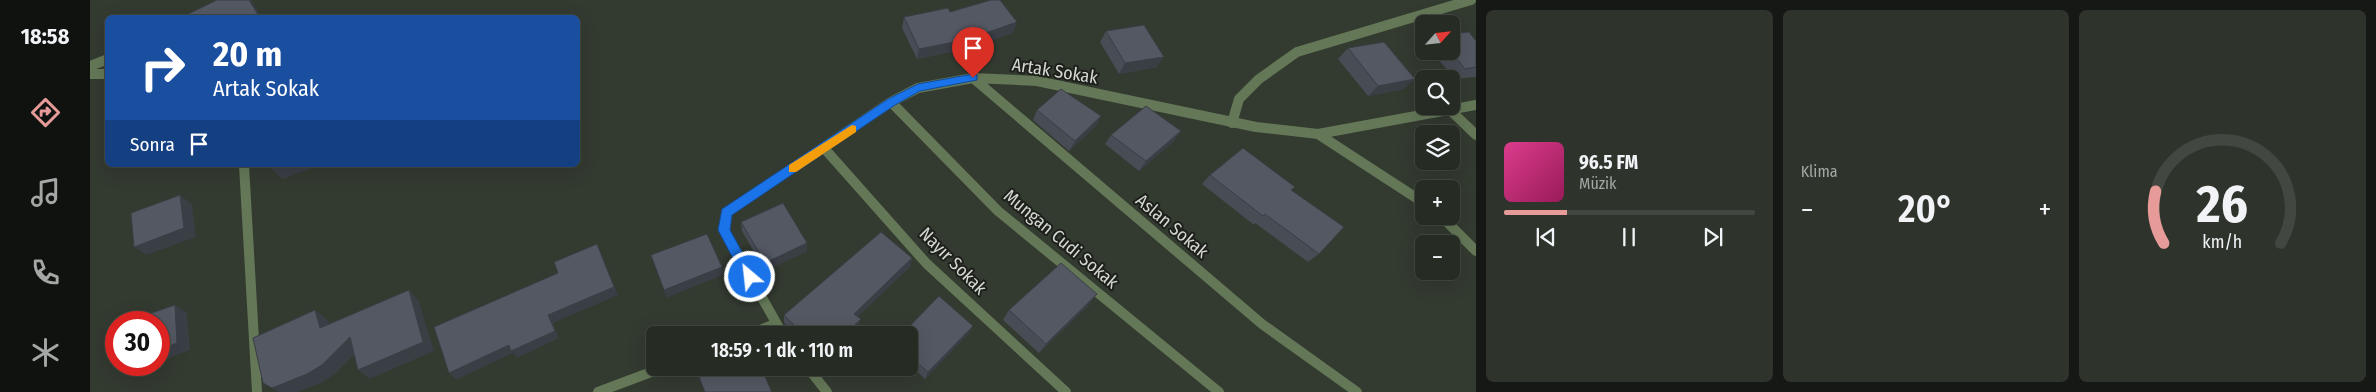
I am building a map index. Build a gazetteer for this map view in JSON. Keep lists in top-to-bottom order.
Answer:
{
  "streets": {
    "street": [
      "Artak Sokak",
      "Aslan Sokak",
      "Mungan Cudi Sokak",
      "Nayır Sokak"
    ]
  },
  "crossings": [
    ["Artak Sokak", "Aslan Sokak"],
    ["Artak Sokak", "Mungan Cudi Sokak"],
    ["Artak Sokak", "Nayır Sokak"]
  ],
  "north": "top right",
  "page": {
    "tabs": "18:58",
    "tile": "Klima",
    "map_buttons": ["+", "−"],
    "turn": ["20 m", "Artak Sokak"],
    "then": "Sonra",
    "song": ["96.5 FM", "Müzik"],
    "heat": ["−", "20°", "+"],
    "limit": "30",
    "trip": "18:59 · 1 dk · 110 m",
    "gauge": ["26", "km/h"]
  }
}
